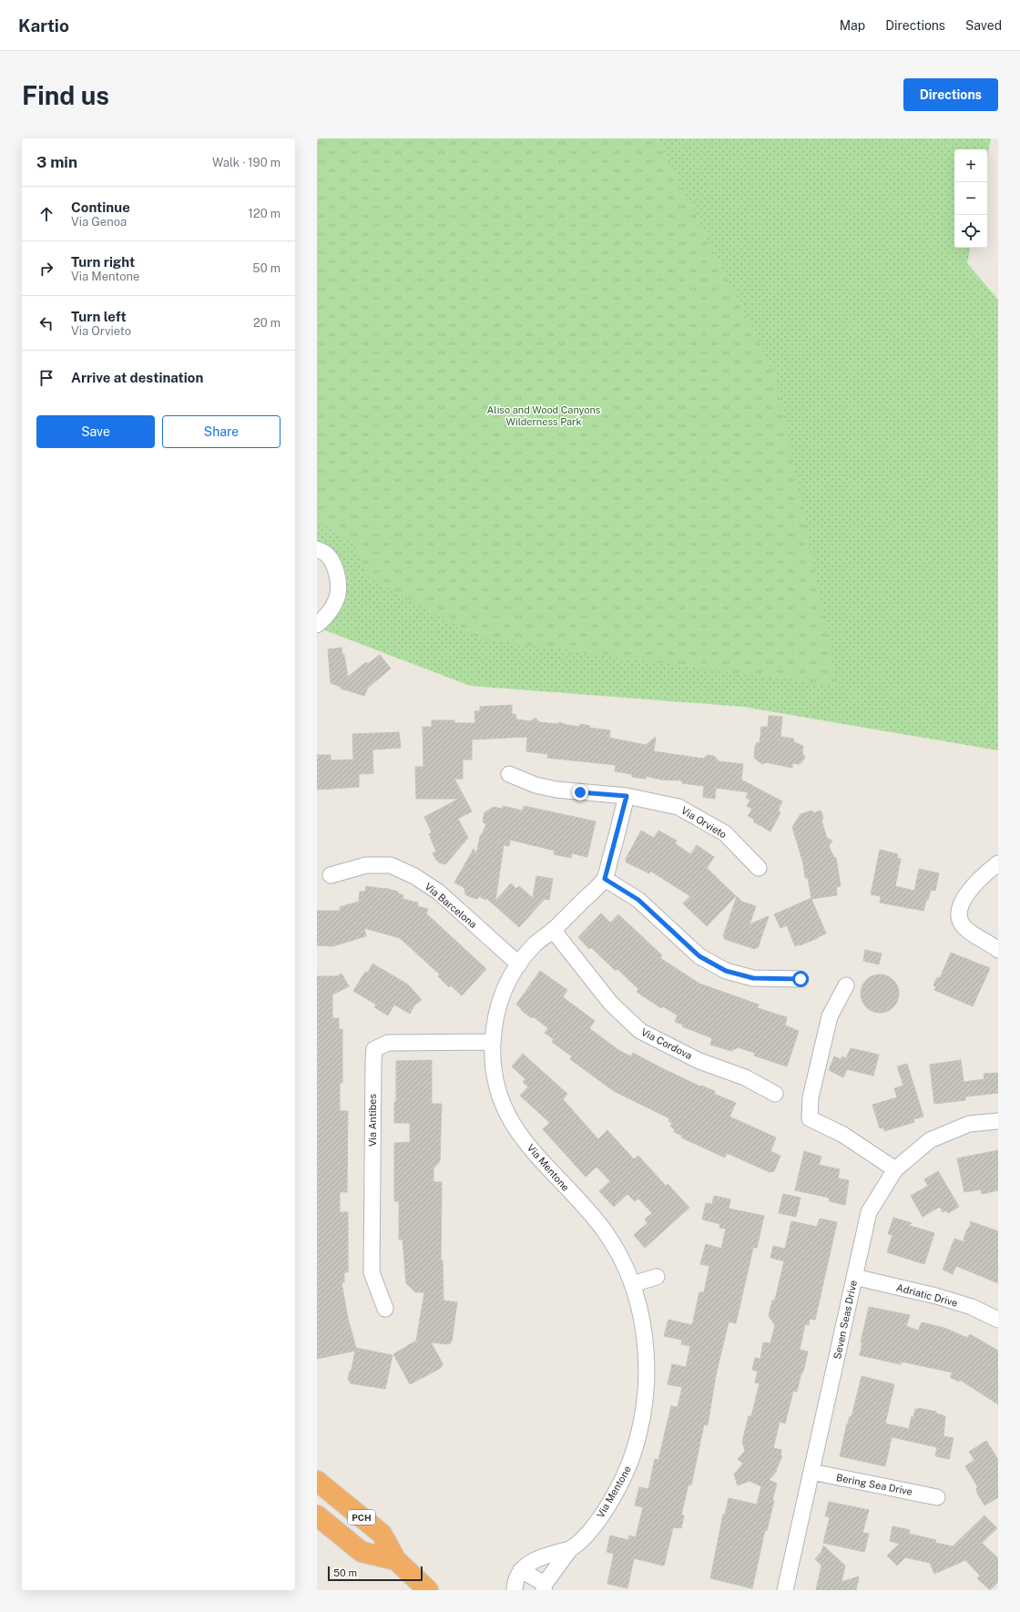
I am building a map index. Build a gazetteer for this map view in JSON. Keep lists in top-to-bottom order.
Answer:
{
  "streets": {
    "highway": ["PCH"],
    "street": [
      "Via Orvieto",
      "Via Barcelona",
      "Via Cordova",
      "Via Antibes",
      "Via Mentone",
      "Adriatic Drive",
      "Seven Seas Drive",
      "Bering Sea Drive"
    ]
  },
  "crossings": [
    ["Via Barcelona", "Via Mentone"],
    ["Via Cordova", "Via Mentone"],
    ["Via Antibes", "Via Mentone"],
    ["Adriatic Drive", "Seven Seas Drive"],
    ["Seven Seas Drive", "Bering Sea Drive"]
  ],
  "parks": ["Aliso and Wood Canyons Wilderness Park"],
  "scale_bar": "50 m",
  "page": {
    "header": "Kartio",
    "nav": ["Map", "Directions", "Saved"],
    "buttons": [
      "Directions",
      ["Save", "Share"]
    ],
    "title": "Find us",
    "heading": ["3 min", "Walk · 190 m"],
    "map_buttons": ["+", "−"],
    "list": [
      ["Continue", "Via Genoa", "120 m"],
      ["Turn right", "Via Mentone", "50 m"],
      ["Turn left", "Via Orvieto", "20 m"],
      "Arrive at destination"
    ],
    "scale": "50 m"
  }
}
